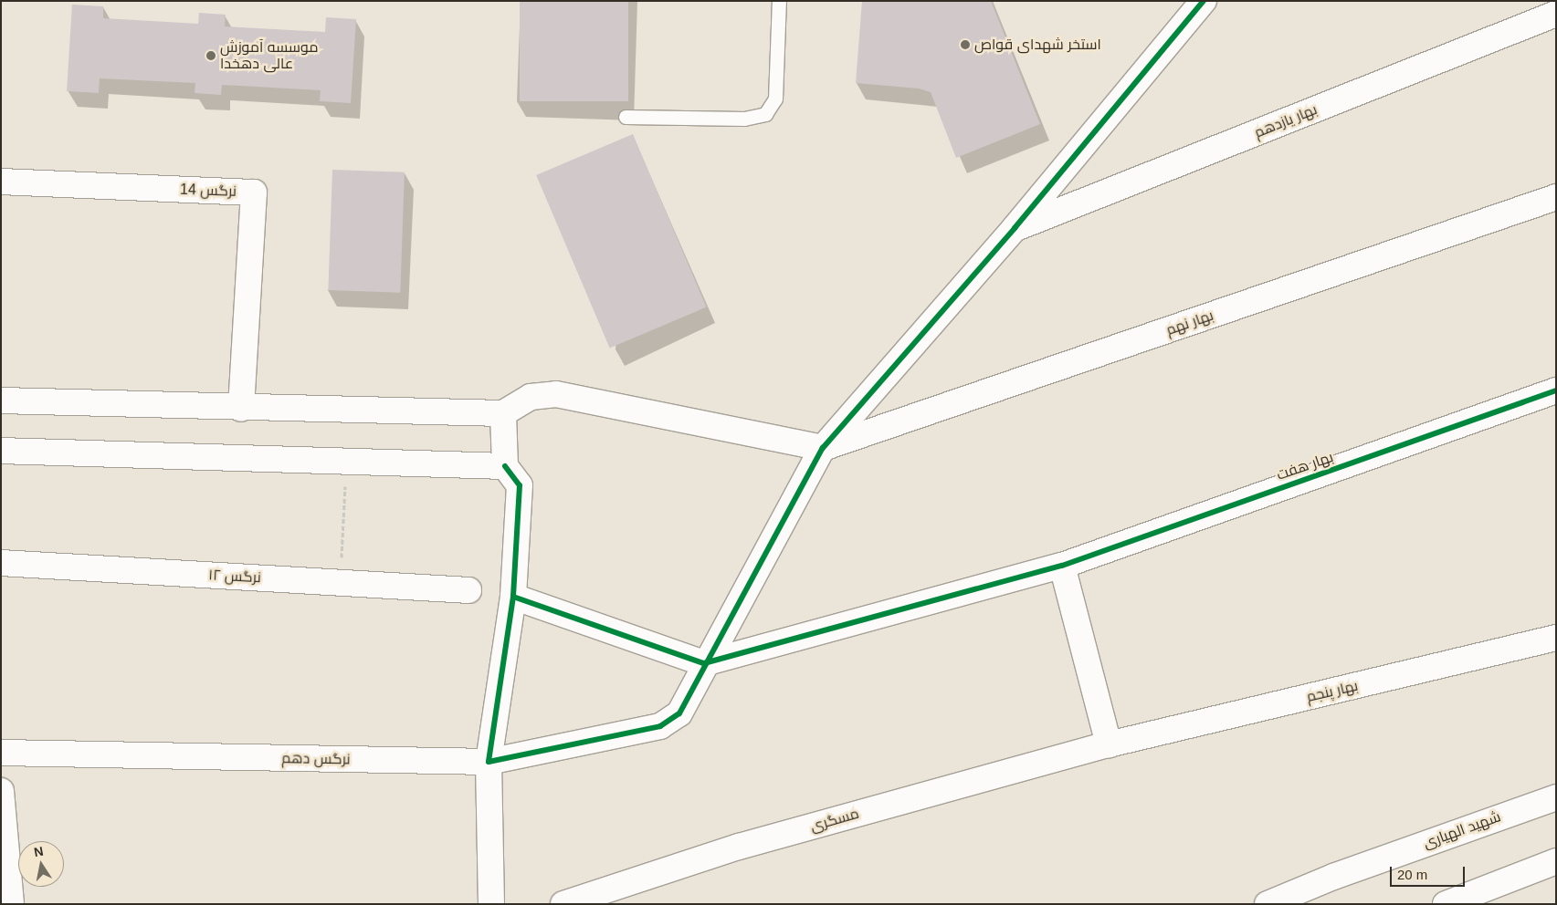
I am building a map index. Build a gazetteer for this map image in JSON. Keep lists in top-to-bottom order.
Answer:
{
  "streets": {
    "street": [
      "بهار یازدهم",
      "نرگس 14",
      "بهار نهم",
      "بهار هفت",
      "نرگس ۱۲",
      "بهار پنجم",
      "نرگس دهم",
      "مسگری",
      "شهید الهیاری"
    ]
  },
  "crossings": [
    ["بهار یازدهم", "نرگس دهم"],
    ["بهار نهم", "نرگس دهم"],
    ["بهار هفت", "نرگس دهم"],
    ["بهار پنجم", "مسگری"]
  ],
  "places": ["استخر شهدای قواص", "موسسه آموزش عالی دهخدا"],
  "scale_bar": "20 m",
  "north": "top"
}
